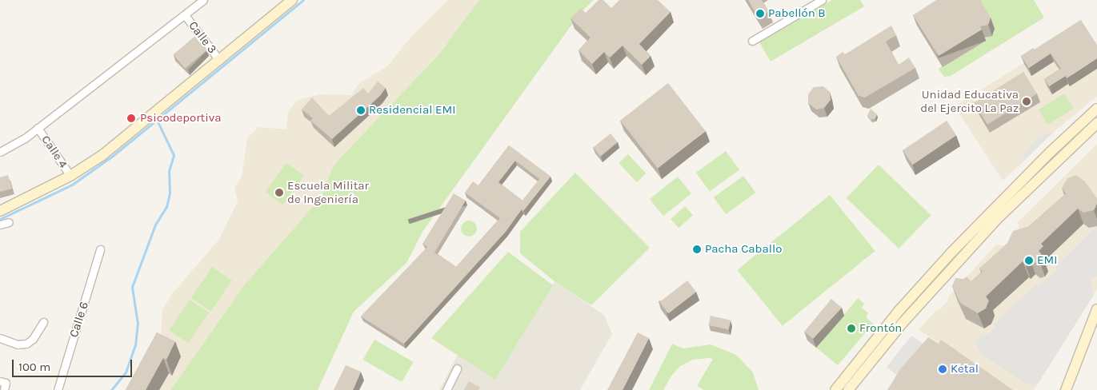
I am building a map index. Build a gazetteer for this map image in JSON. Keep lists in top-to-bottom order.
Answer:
{
  "streets": {
    "street": ["Calle 3", "Calle 4", "Calle 6"]
  },
  "places": [
    "Pabellón B",
    "Unidad Educativa del Ejercito La Paz",
    "Residencial EMI",
    "Psicodeportiva",
    "Escuela Militar de Ingeniería",
    "Pacha Caballo",
    "EMI",
    "Frontón",
    "Ketal"
  ],
  "scale_bar": "100 m"
}
